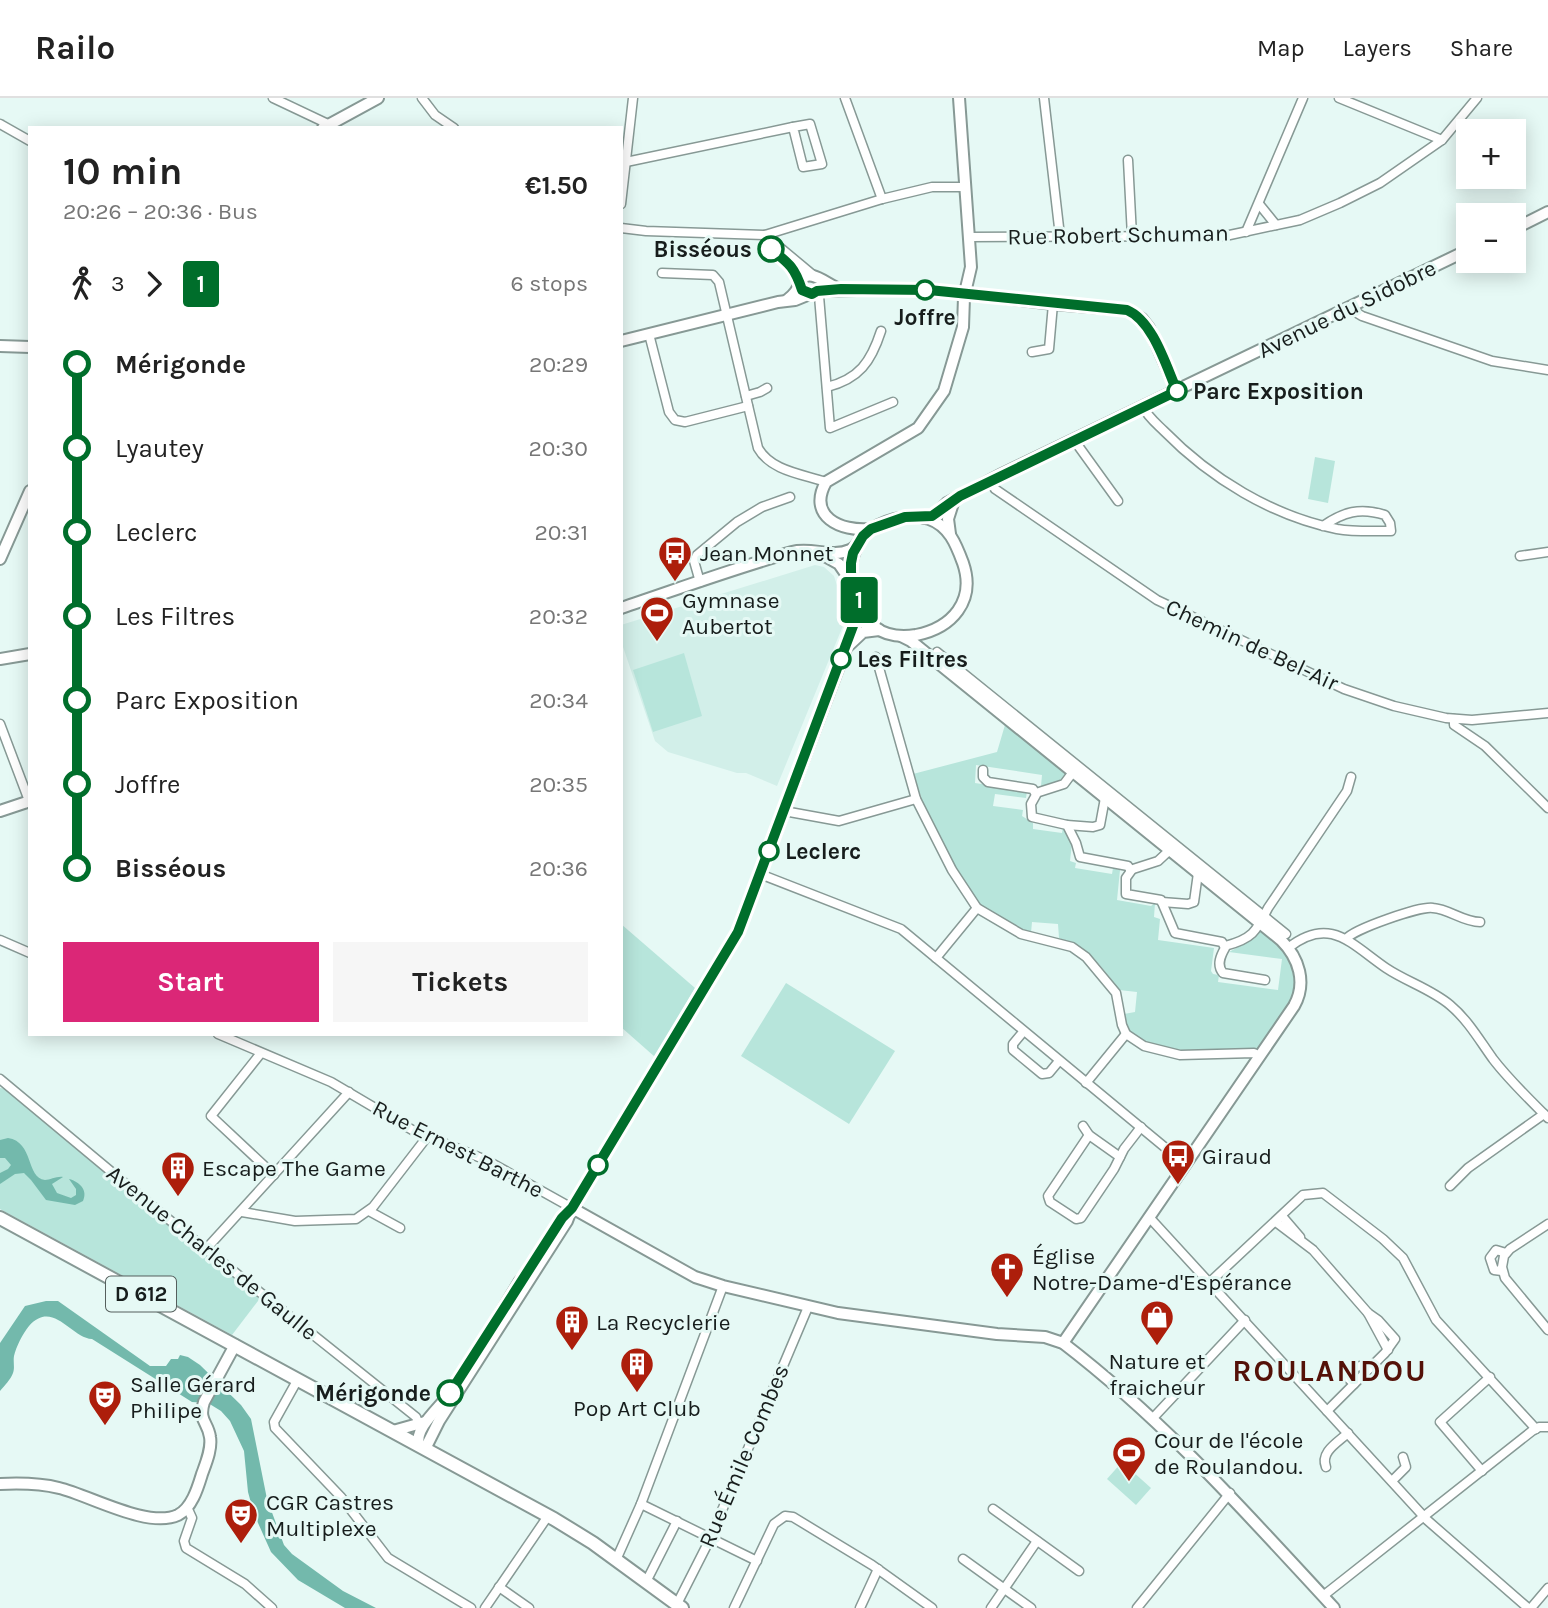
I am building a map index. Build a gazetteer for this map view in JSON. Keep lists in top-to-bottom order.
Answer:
{
  "streets": {
    "main road": ["Avenue Charles de Gaulle", "D 612"],
    "street": [
      "Rue Robert Schuman",
      "Avenue du Sidobre",
      "Chemin de Bel-Air",
      "Rue Ernest Barthe",
      "Rue Émile Combes"
    ]
  },
  "crossings": [
    ["Avenue du Sidobre", "Chemin de Bel-Air"],
    ["Rue Ernest Barthe", "Rue Émile Combes"],
    ["Avenue Charles de Gaulle", "Rue Émile Combes"]
  ],
  "districts": ["ROULANDOU"],
  "places": {
    "other": [
      "Bisséous",
      "Joffre",
      "Parc Exposition",
      "Les Filtres",
      "Leclerc",
      "Mérigonde"
    ],
    "bus stop": ["Jean Monnet", "Giraud"],
    "sports": ["Gymnase Aubertot", "Cour de l'école de Roulandou."],
    "building": ["Escape The Game", "La Recyclerie", "Pop Art Club"],
    "church": ["Église Notre-Dame-d'Espérance"],
    "shop": ["Nature et fraicheur"],
    "theatre": ["Salle Gérard Philipe", "CGR Castres Multiplexe"]
  },
  "lines": ["bus line 1"],
  "page": {
    "header": "Railo",
    "nav": ["Map", "Layers", "Share"],
    "on_map": "1",
    "map_buttons": ["+", "−"],
    "heading": ["10 min", "20:26 – 20:36 · Bus", "€1.50"],
    "legs": ["3", "1", "6 stops"],
    "list": [
      {
        "name": "Mérigonde",
        "value": "20:29"
      },
      {
        "name": "Lyautey",
        "value": "20:30"
      },
      {
        "name": "Leclerc",
        "value": "20:31"
      },
      {
        "name": "Les Filtres",
        "value": "20:32"
      },
      {
        "name": "Parc Exposition",
        "value": "20:34"
      },
      {
        "name": "Joffre",
        "value": "20:35"
      },
      {
        "name": "Bisséous",
        "value": "20:36"
      }
    ],
    "buttons": ["Start", "Tickets"]
  }
}
